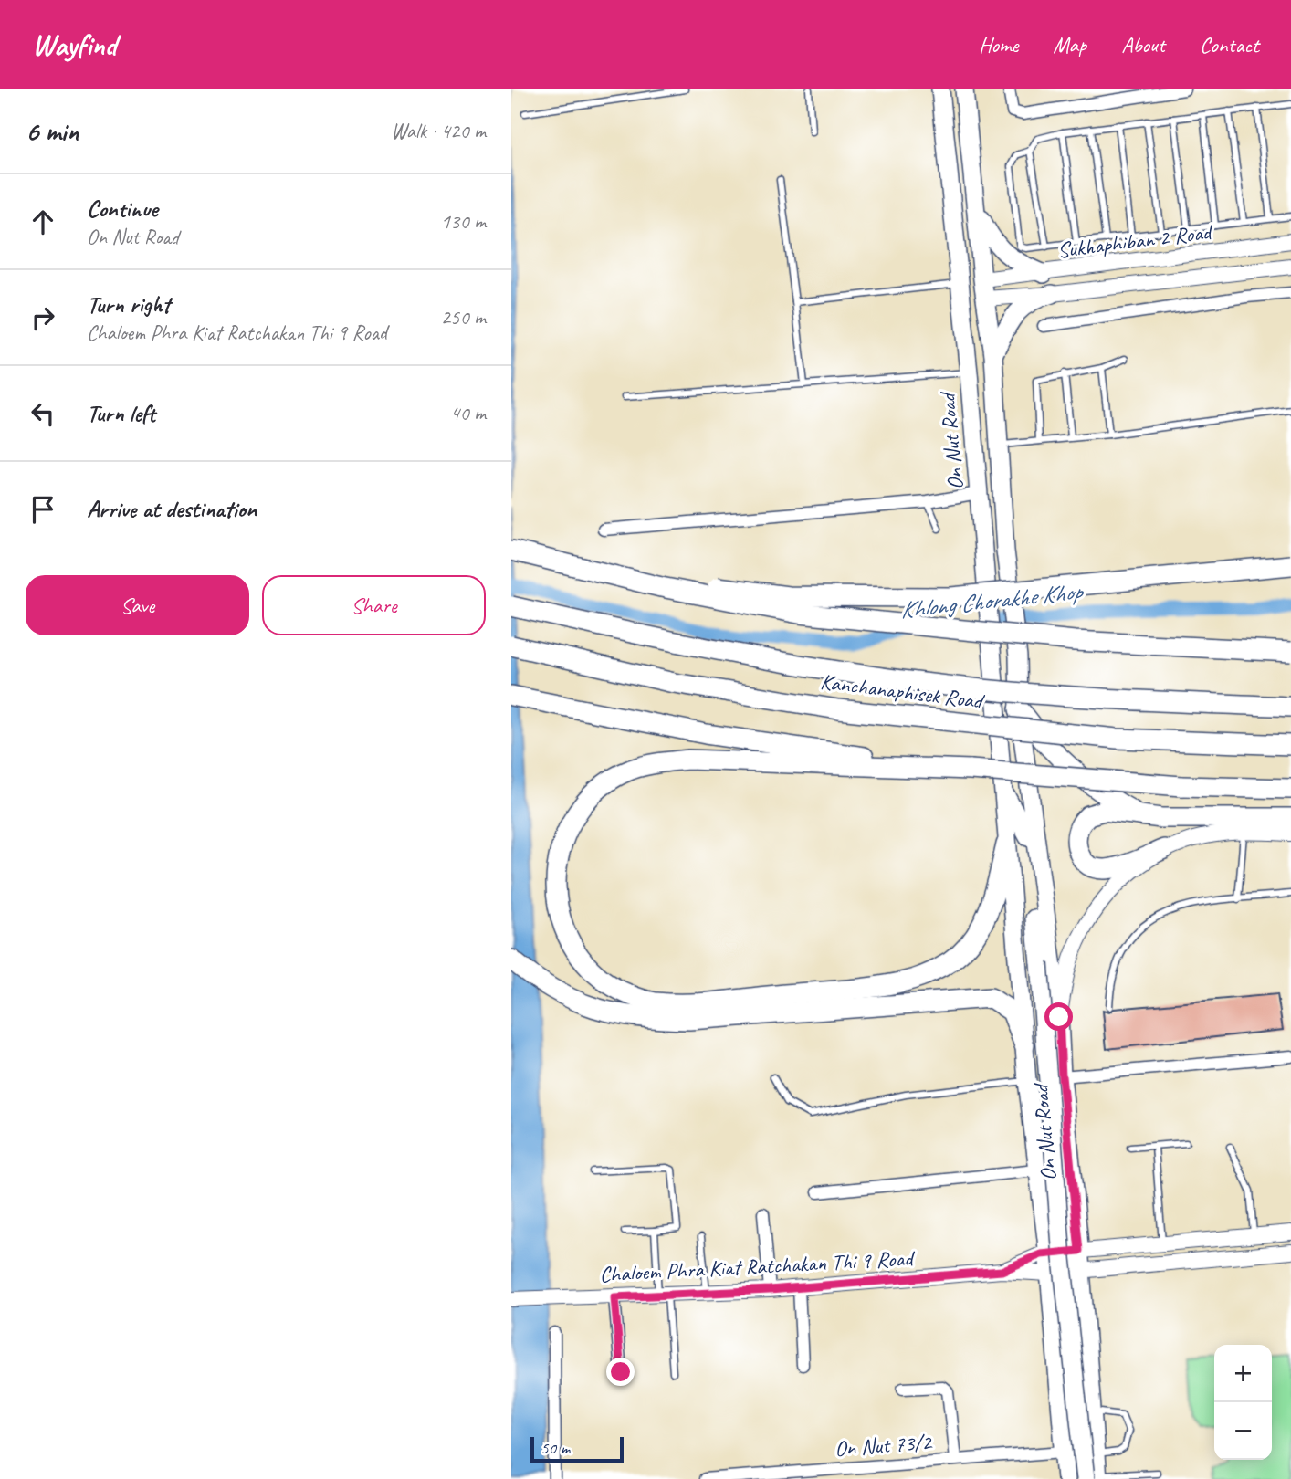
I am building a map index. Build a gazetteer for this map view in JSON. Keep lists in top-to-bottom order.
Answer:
{
  "streets": {
    "highway": ["Kanchanaphisek Road"],
    "main road": ["On Nut Road"],
    "street": ["Sukhaphiban 2 Road", "Chaloem Phra Kiat Ratchakan Thi 9 Road", "On Nut 73/2"]
  },
  "crossings": [
    ["Sukhaphiban 2 Road", "On Nut Road"],
    ["On Nut Road", "Chaloem Phra Kiat Ratchakan Thi 9 Road"],
    ["On Nut Road", "On Nut 73/2"]
  ],
  "water": ["Khlong Chorakhe Khop"],
  "scale_bar": "50 m",
  "page": {
    "header": "Wayfind",
    "nav": [
      "Home",
      "Map",
      "About",
      "Contact"
    ],
    "heading": ["6 min", "Walk · 420 m"],
    "list": [
      ["Continue", "On Nut Road", "130 m"],
      ["Turn right", "Chaloem Phra Kiat Ratchakan Thi 9 Road", "250 m"],
      ["Turn left", "40 m"],
      "Arrive at destination"
    ],
    "buttons": ["Save", "Share"],
    "map_buttons": ["+", "−"],
    "scale": "50 m"
  }
}
